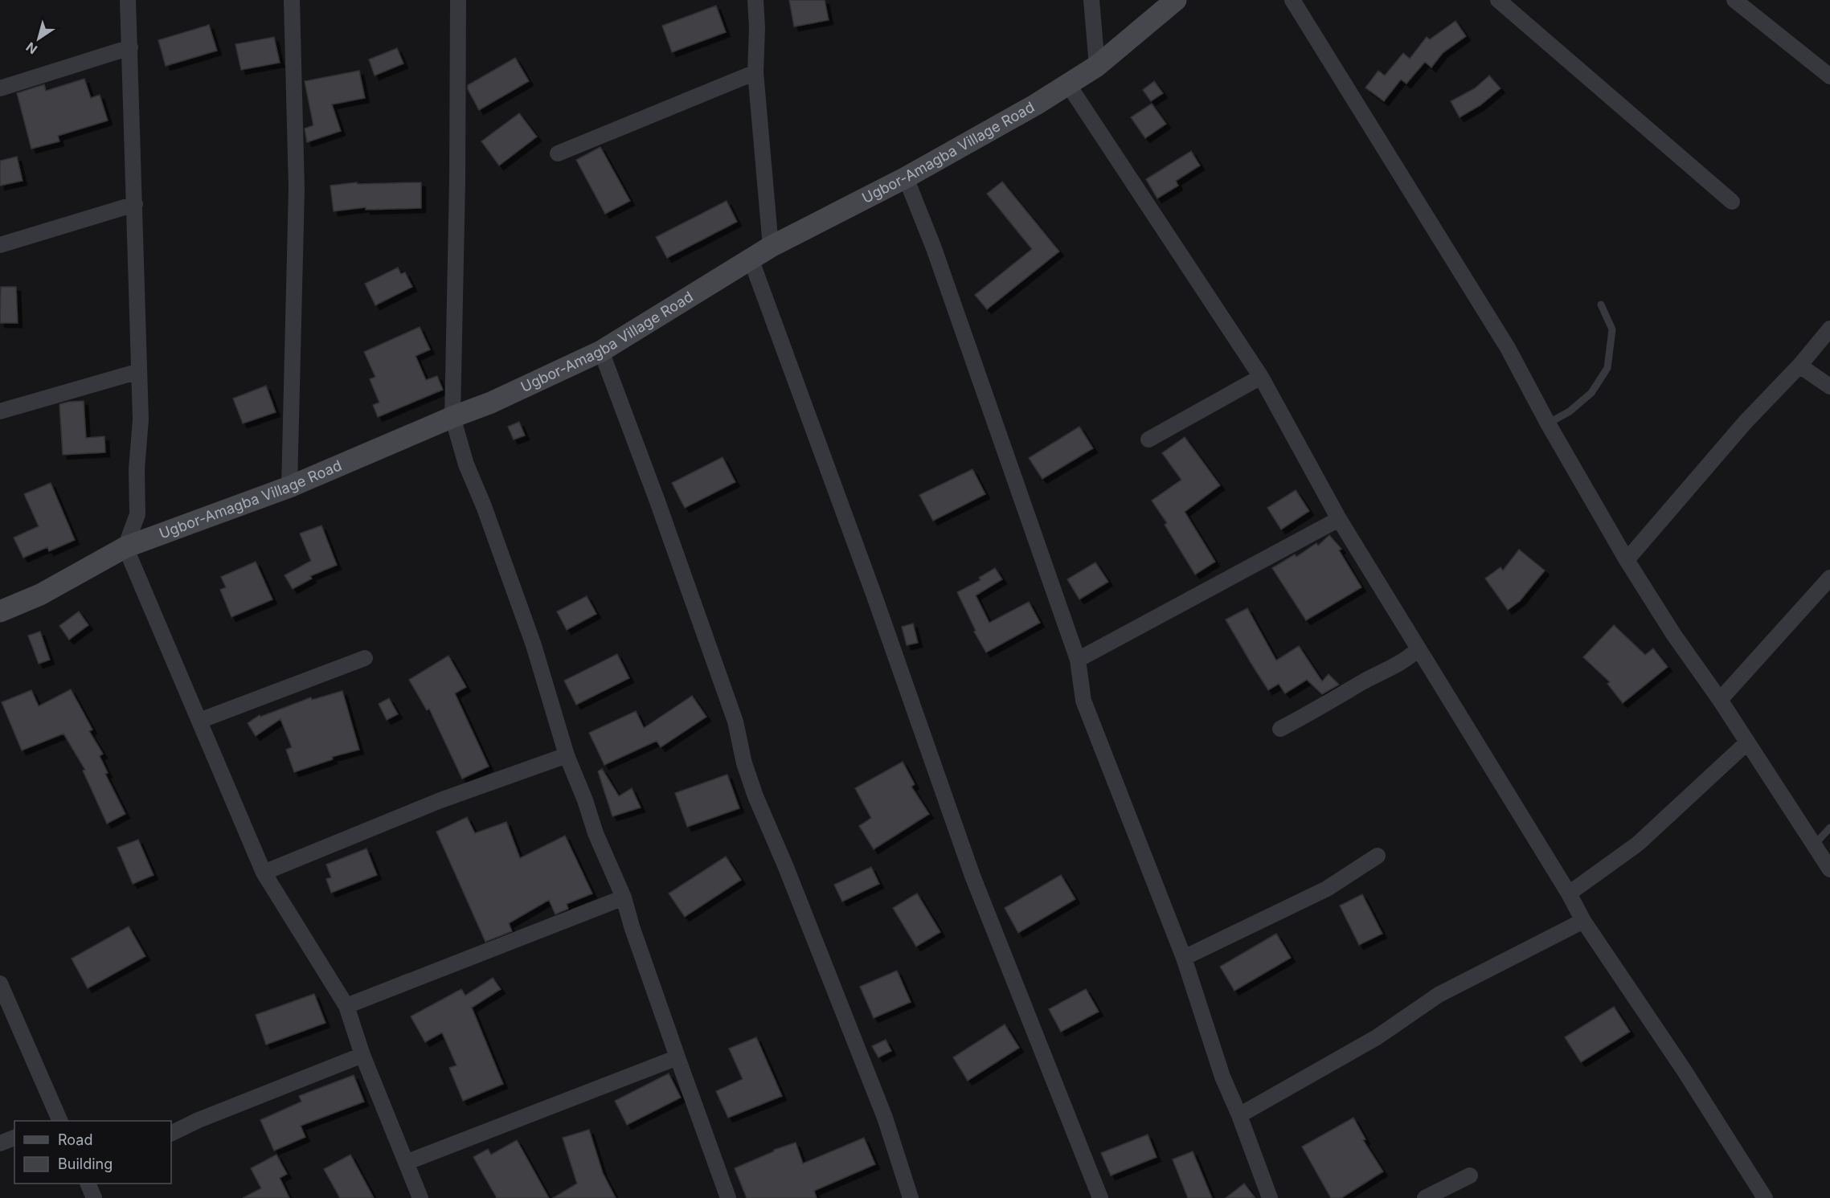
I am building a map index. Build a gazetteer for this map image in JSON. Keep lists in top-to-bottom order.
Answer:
{
  "streets": {
    "street": ["Ugbor-Amagba Village Road"]
  },
  "legend": ["Road", "Building"],
  "north": "bottom left"
}
